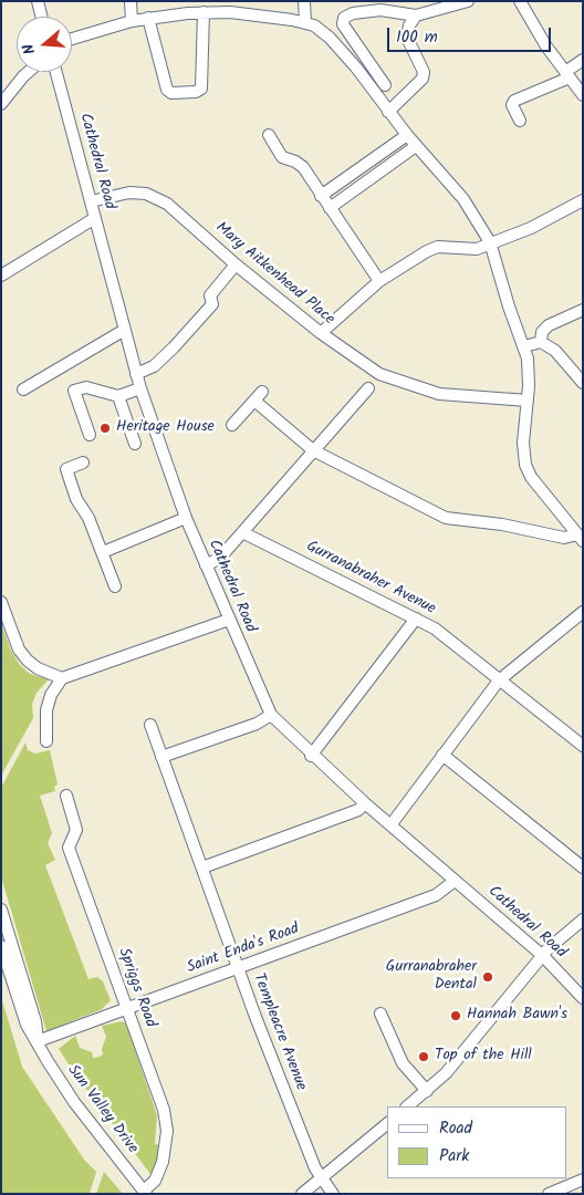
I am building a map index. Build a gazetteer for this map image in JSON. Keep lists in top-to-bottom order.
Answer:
{
  "streets": {
    "street": [
      "Cathedral Road",
      "Mary Aitkenhead Place",
      "Gurranabraher Avenue",
      "Saint Enda's Road",
      "Spriggs Road",
      "Templeacre Avenue",
      "Sun Valley Drive"
    ]
  },
  "crossings": [
    ["Cathedral Road", "Mary Aitkenhead Place"],
    ["Cathedral Road", "Saint Enda's Road"],
    ["Saint Enda's Road", "Spriggs Road"],
    ["Saint Enda's Road", "Templeacre Avenue"],
    ["Saint Enda's Road", "Sun Valley Drive"],
    ["Spriggs Road", "Sun Valley Drive"]
  ],
  "places": [
    "Heritage House",
    "Gurranabraher Dental",
    "Hannah Bawn's",
    "Top of the Hill"
  ],
  "legend": ["Road", "Park"],
  "scale_bar": "100 m",
  "north": "left"
}
